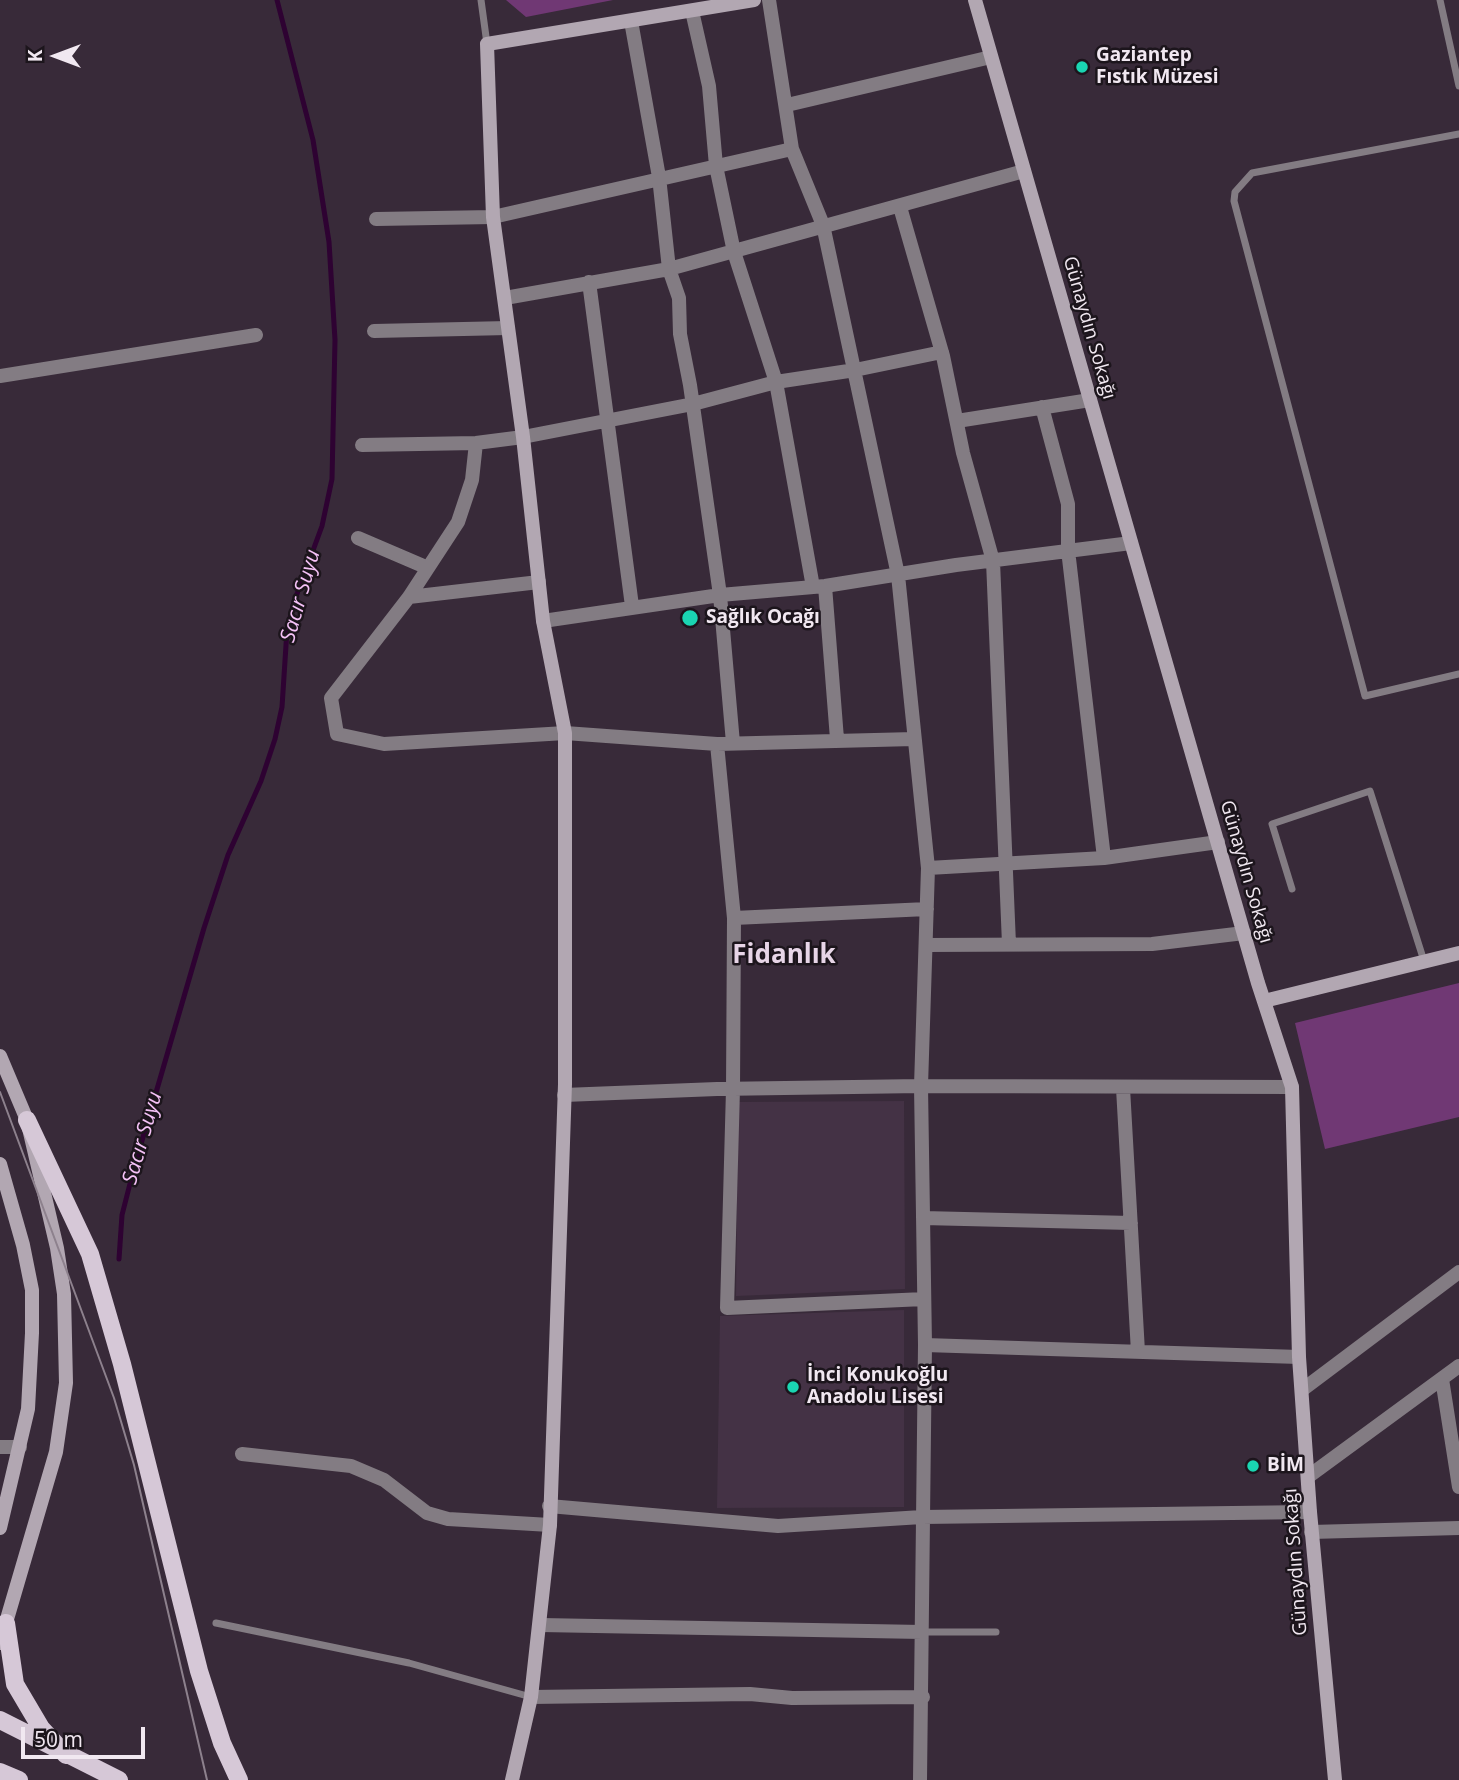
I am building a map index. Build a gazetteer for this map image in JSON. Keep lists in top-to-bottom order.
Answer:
{
  "streets": {
    "street": ["Günaydın Sokağı"]
  },
  "districts": ["Fidanlık"],
  "water": ["Sacır Suyu"],
  "places": [
    "Gaziantep Fıstık Müzesi",
    "Sağlık Ocağı",
    "İnci Konukoğlu Anadolu Lisesi",
    "BİM"
  ],
  "scale_bar": "50 m",
  "north": "left"
}
